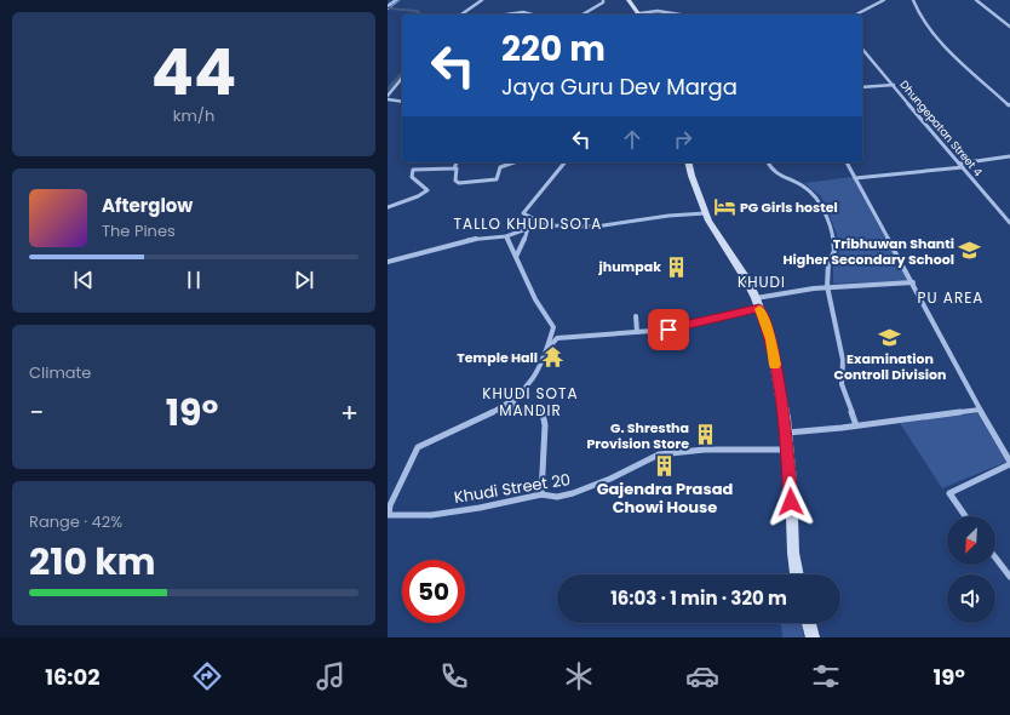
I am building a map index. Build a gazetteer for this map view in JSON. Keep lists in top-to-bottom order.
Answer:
{
  "streets": {
    "street": ["Dhungepatan Street 4", "Khudi Street 20"]
  },
  "districts": [
    "TALLO KHUDI SOTA",
    "KHUDI",
    "PU AREA",
    "KHUDI SOTA MANDIR"
  ],
  "places": {
    "hotel": ["PG Girls hostel"],
    "school or university": ["Tribhuwan Shanti Higher Secondary School", "Examination Controll Division"],
    "building": ["jhumpak", "G. Shrestha Provision Store", "Gajendra Prasad Chowi House"],
    "temple": ["Temple Hall"]
  },
  "north": "bottom left",
  "page": {
    "tile": [
      ["44", "km/h"],
      "Climate",
      ["Range · 42%", "210 km"]
    ],
    "turn": ["220 m", "Jaya Guru Dev Marga"],
    "song": ["Afterglow", "The Pines"],
    "heat": ["−", "19°", "+"],
    "limit": "50",
    "trip": "16:03 · 1 min · 320 m",
    "tabs": ["16:02", "19°"]
  }
}
